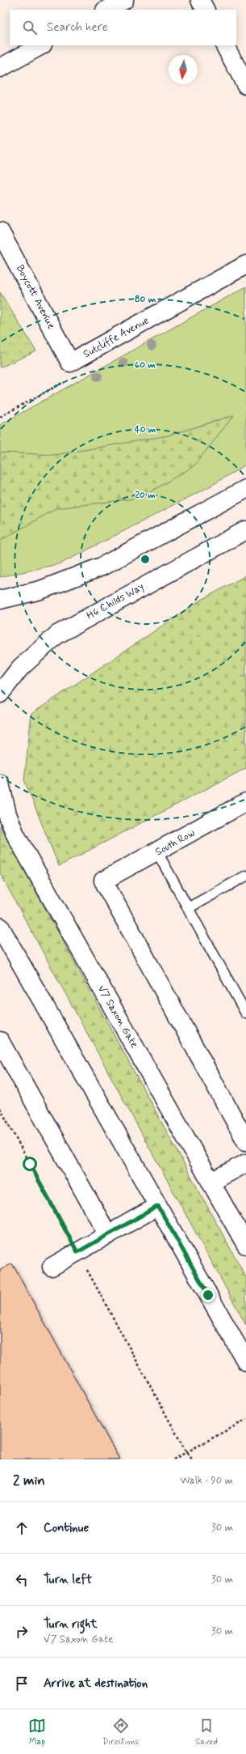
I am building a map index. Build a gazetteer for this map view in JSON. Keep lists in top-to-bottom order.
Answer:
{
  "streets": {
    "street": [
      "Boycott Avenue",
      "Sutcliffe Avenue",
      "H6 Childs Way",
      "South Row",
      "V7 Saxon Gate"
    ]
  },
  "crossings": [
    ["Boycott Avenue", "Sutcliffe Avenue"]
  ],
  "north": "bottom",
  "page": {
    "search": "Search here",
    "heading": ["2 min", "Walk · 90 m"],
    "list": [
      ["Continue", "30 m"],
      ["Turn left", "30 m"],
      ["Turn right", "V7 Saxon Gate", "30 m"],
      "Arrive at destination"
    ],
    "nav": ["Map", "Directions", "Saved"]
  },
  "rings": [
    "80 m",
    "60 m",
    "40 m",
    "20 m"
  ]
}
